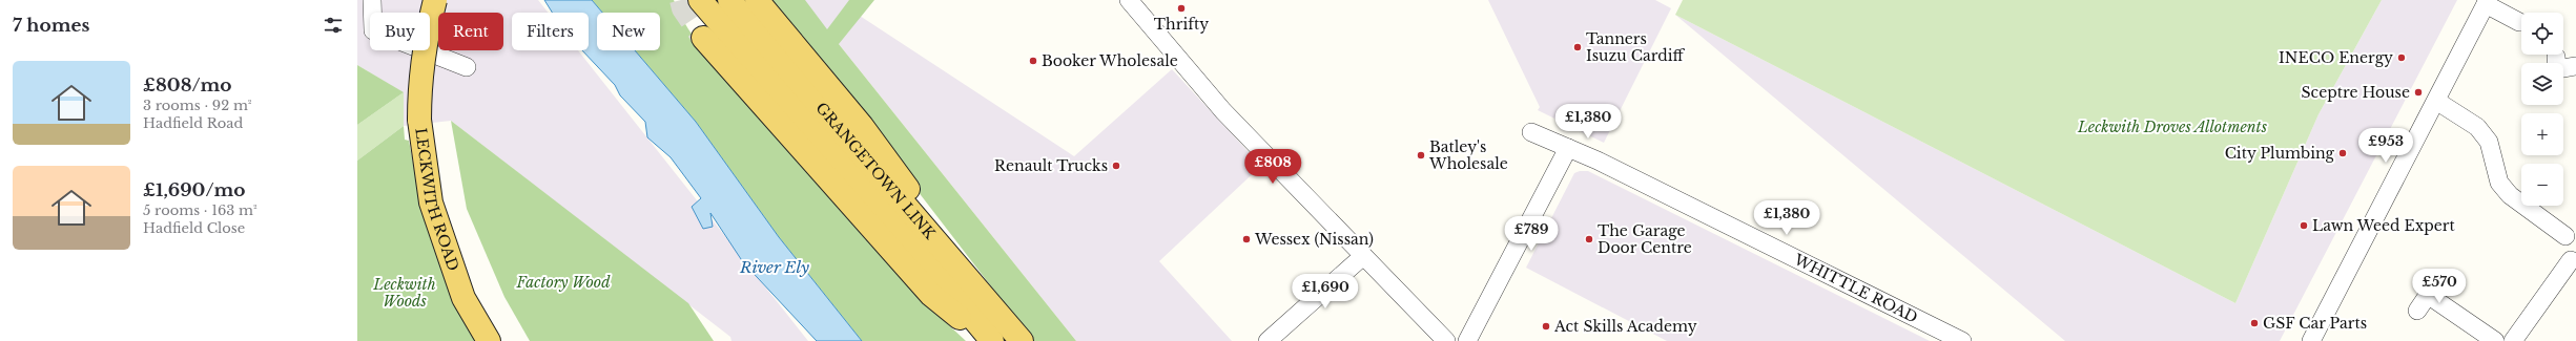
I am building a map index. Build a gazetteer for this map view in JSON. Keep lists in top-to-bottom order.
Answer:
{
  "streets": {
    "main road": ["GRANGETOWN LINK", "LECKWITH ROAD"],
    "street": ["WHITTLE ROAD"]
  },
  "water": ["River Ely"],
  "parks": ["Leckwith Droves Allotments", "Factory Wood", "Leckwith Woods"],
  "places": [
    "Thrifty",
    "Tanners Isuzu Cardiff",
    "INECO Energy",
    "Booker Wholesale",
    "Sceptre House",
    "City Plumbing",
    "Batley's Wholesale",
    "Renault Trucks",
    "Lawn Weed Expert",
    "Wessex (Nissan)",
    "The Garage Door Centre",
    "GSF Car Parts",
    "Act Skills Academy"
  ],
  "page": {
    "heading": "7 homes",
    "map_buttons": ["+", "−"],
    "chip": [
      "Buy",
      "Rent",
      "Filters",
      "New"
    ],
    "list": [
      {
        "name": "£808/mo",
        "note": "3 rooms · 92 m² · Hadfield Road"
      },
      {
        "name": "£1,690/mo",
        "note": "5 rooms · 163 m² · Hadfield Close"
      }
    ],
    "price": [
      "£1,380",
      "£953",
      "£808",
      "£1,380",
      "£789",
      "£570",
      "£1,690"
    ]
  }
}
